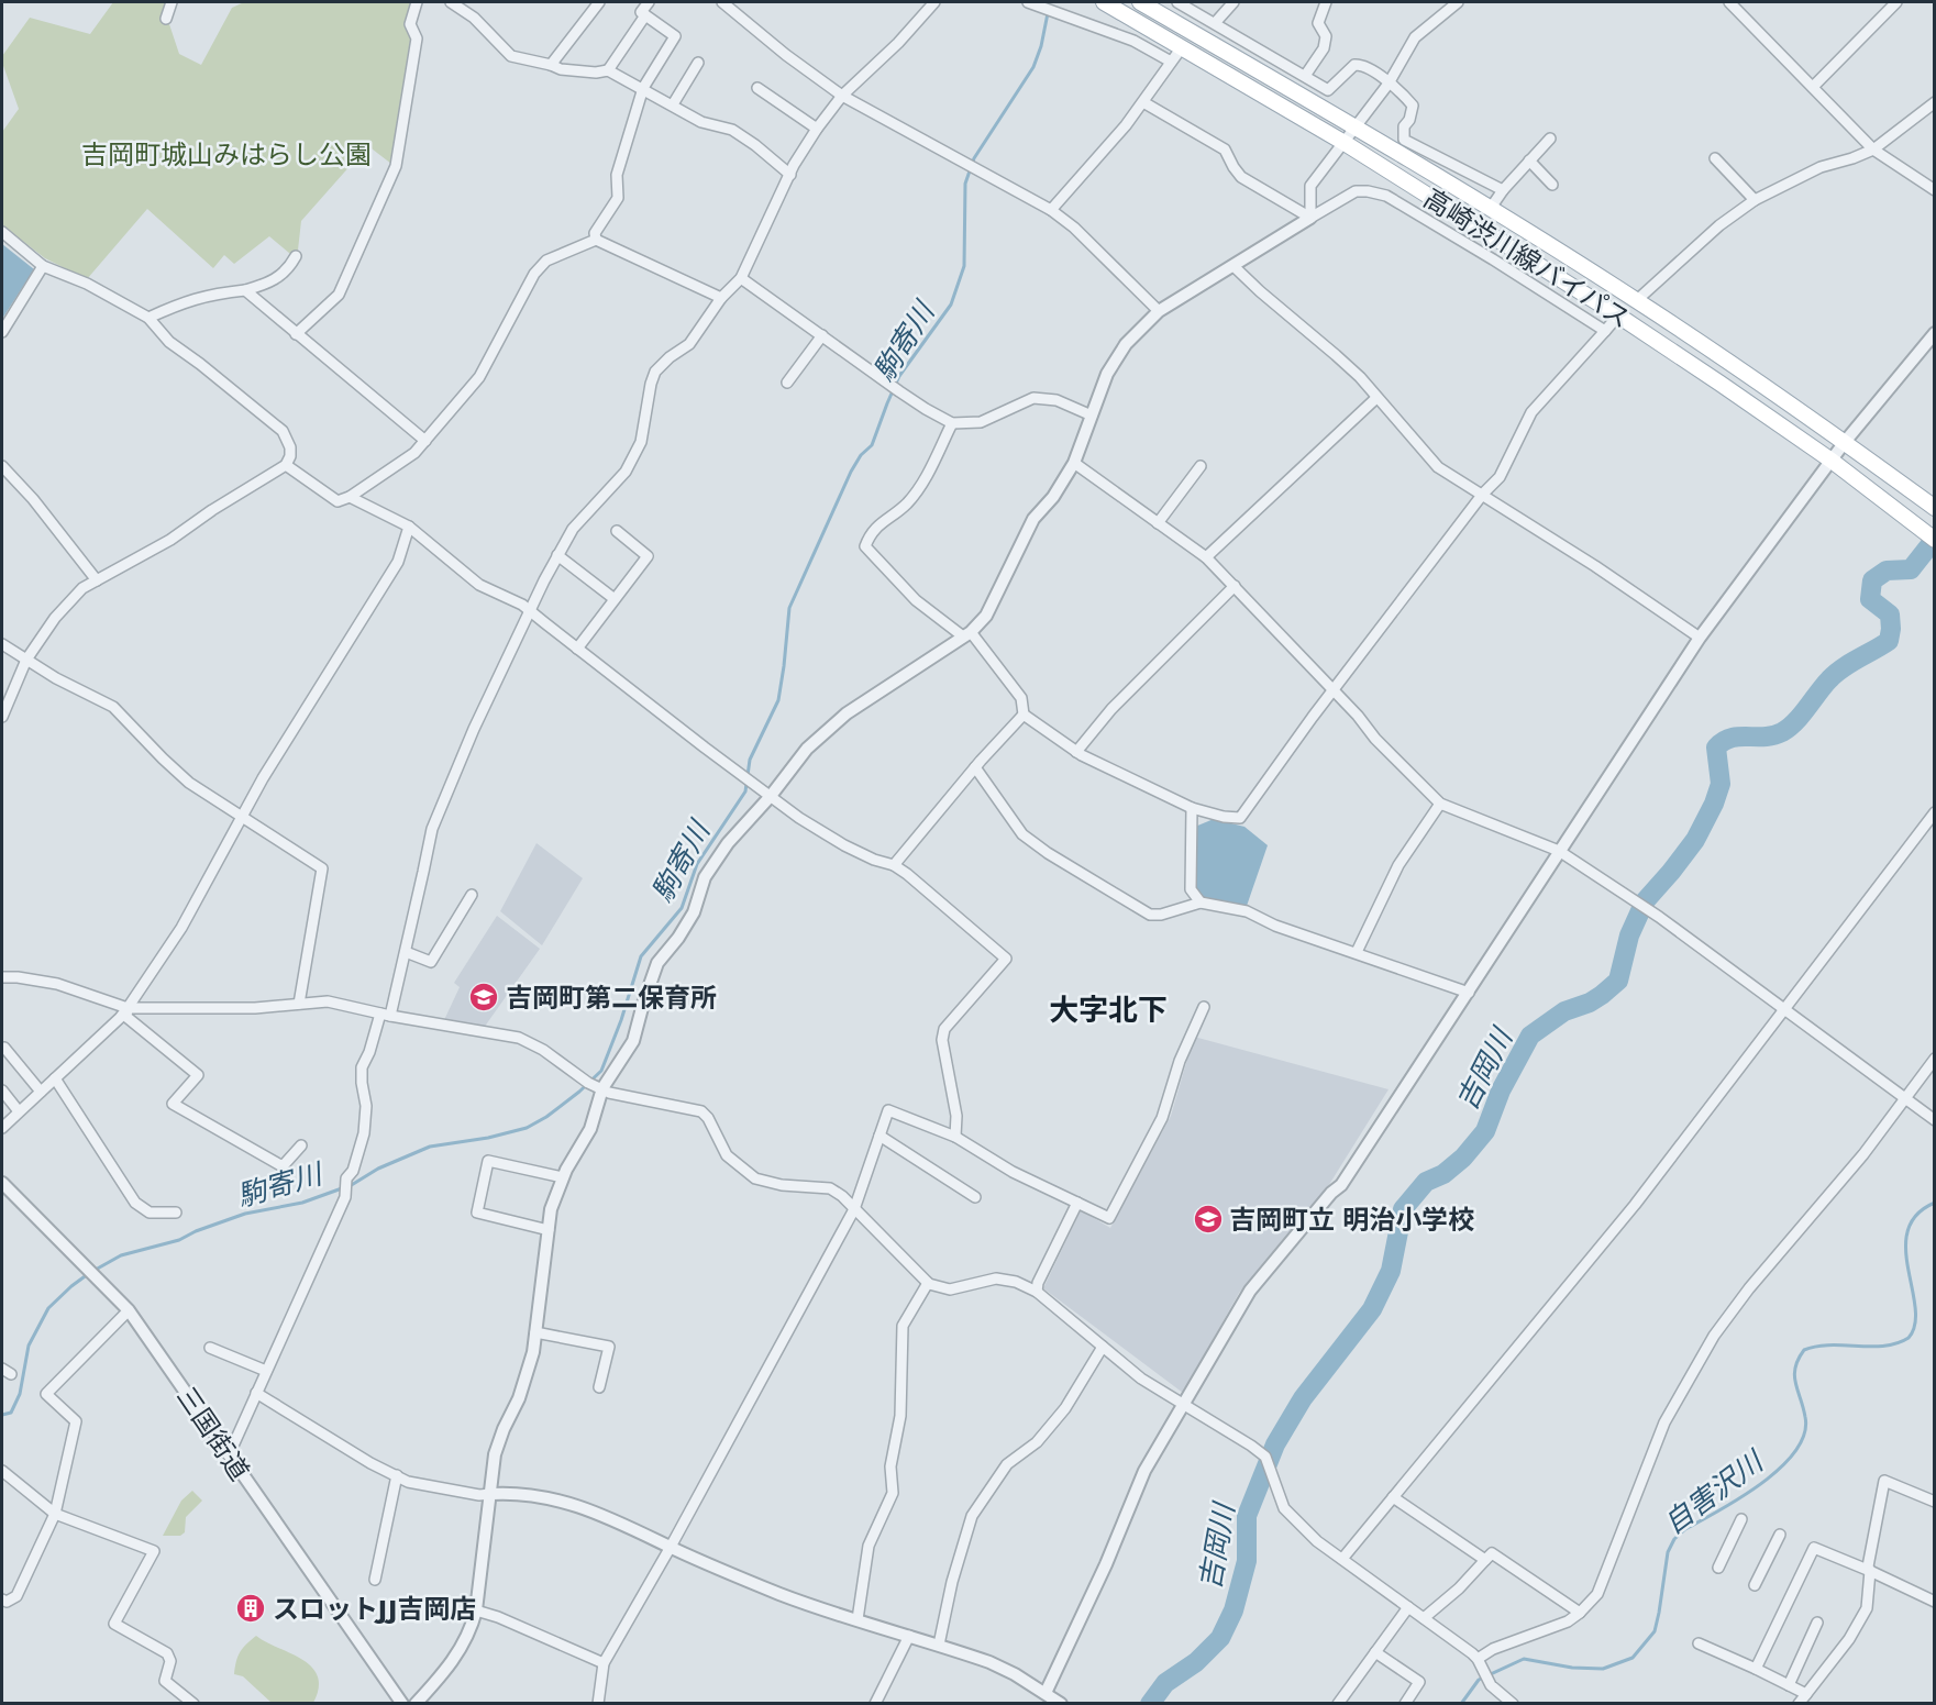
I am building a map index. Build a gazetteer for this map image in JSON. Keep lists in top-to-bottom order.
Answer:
{
  "streets": {
    "main road": ["高崎渋川線バイパス"],
    "street": ["三国街道"]
  },
  "districts": ["大字北下"],
  "water": ["駒寄川", "吉岡川", "自害沢川"],
  "parks": ["吉岡町城山みはらし公園"],
  "places": {
    "school or university": ["吉岡町第二保育所", "吉岡町立 明治小学校"],
    "building": ["スロットJJ吉岡店"]
  }
}
